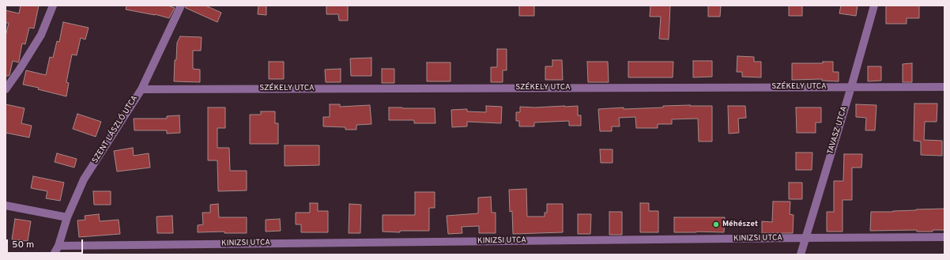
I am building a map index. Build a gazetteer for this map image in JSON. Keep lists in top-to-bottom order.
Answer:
{
  "streets": {
    "street": [
      "SZÉKELY UTCA",
      "SZENT LÁSZLÓ UTCA",
      "TAVASZ UTCA",
      "KINIZSI UTCA"
    ]
  },
  "crossings": [
    ["SZÉKELY UTCA", "SZENT LÁSZLÓ UTCA"],
    ["SZÉKELY UTCA", "TAVASZ UTCA"],
    ["SZENT LÁSZLÓ UTCA", "KINIZSI UTCA"],
    ["TAVASZ UTCA", "KINIZSI UTCA"]
  ],
  "places": ["Méhészet"],
  "scale_bar": "50 m"
}
